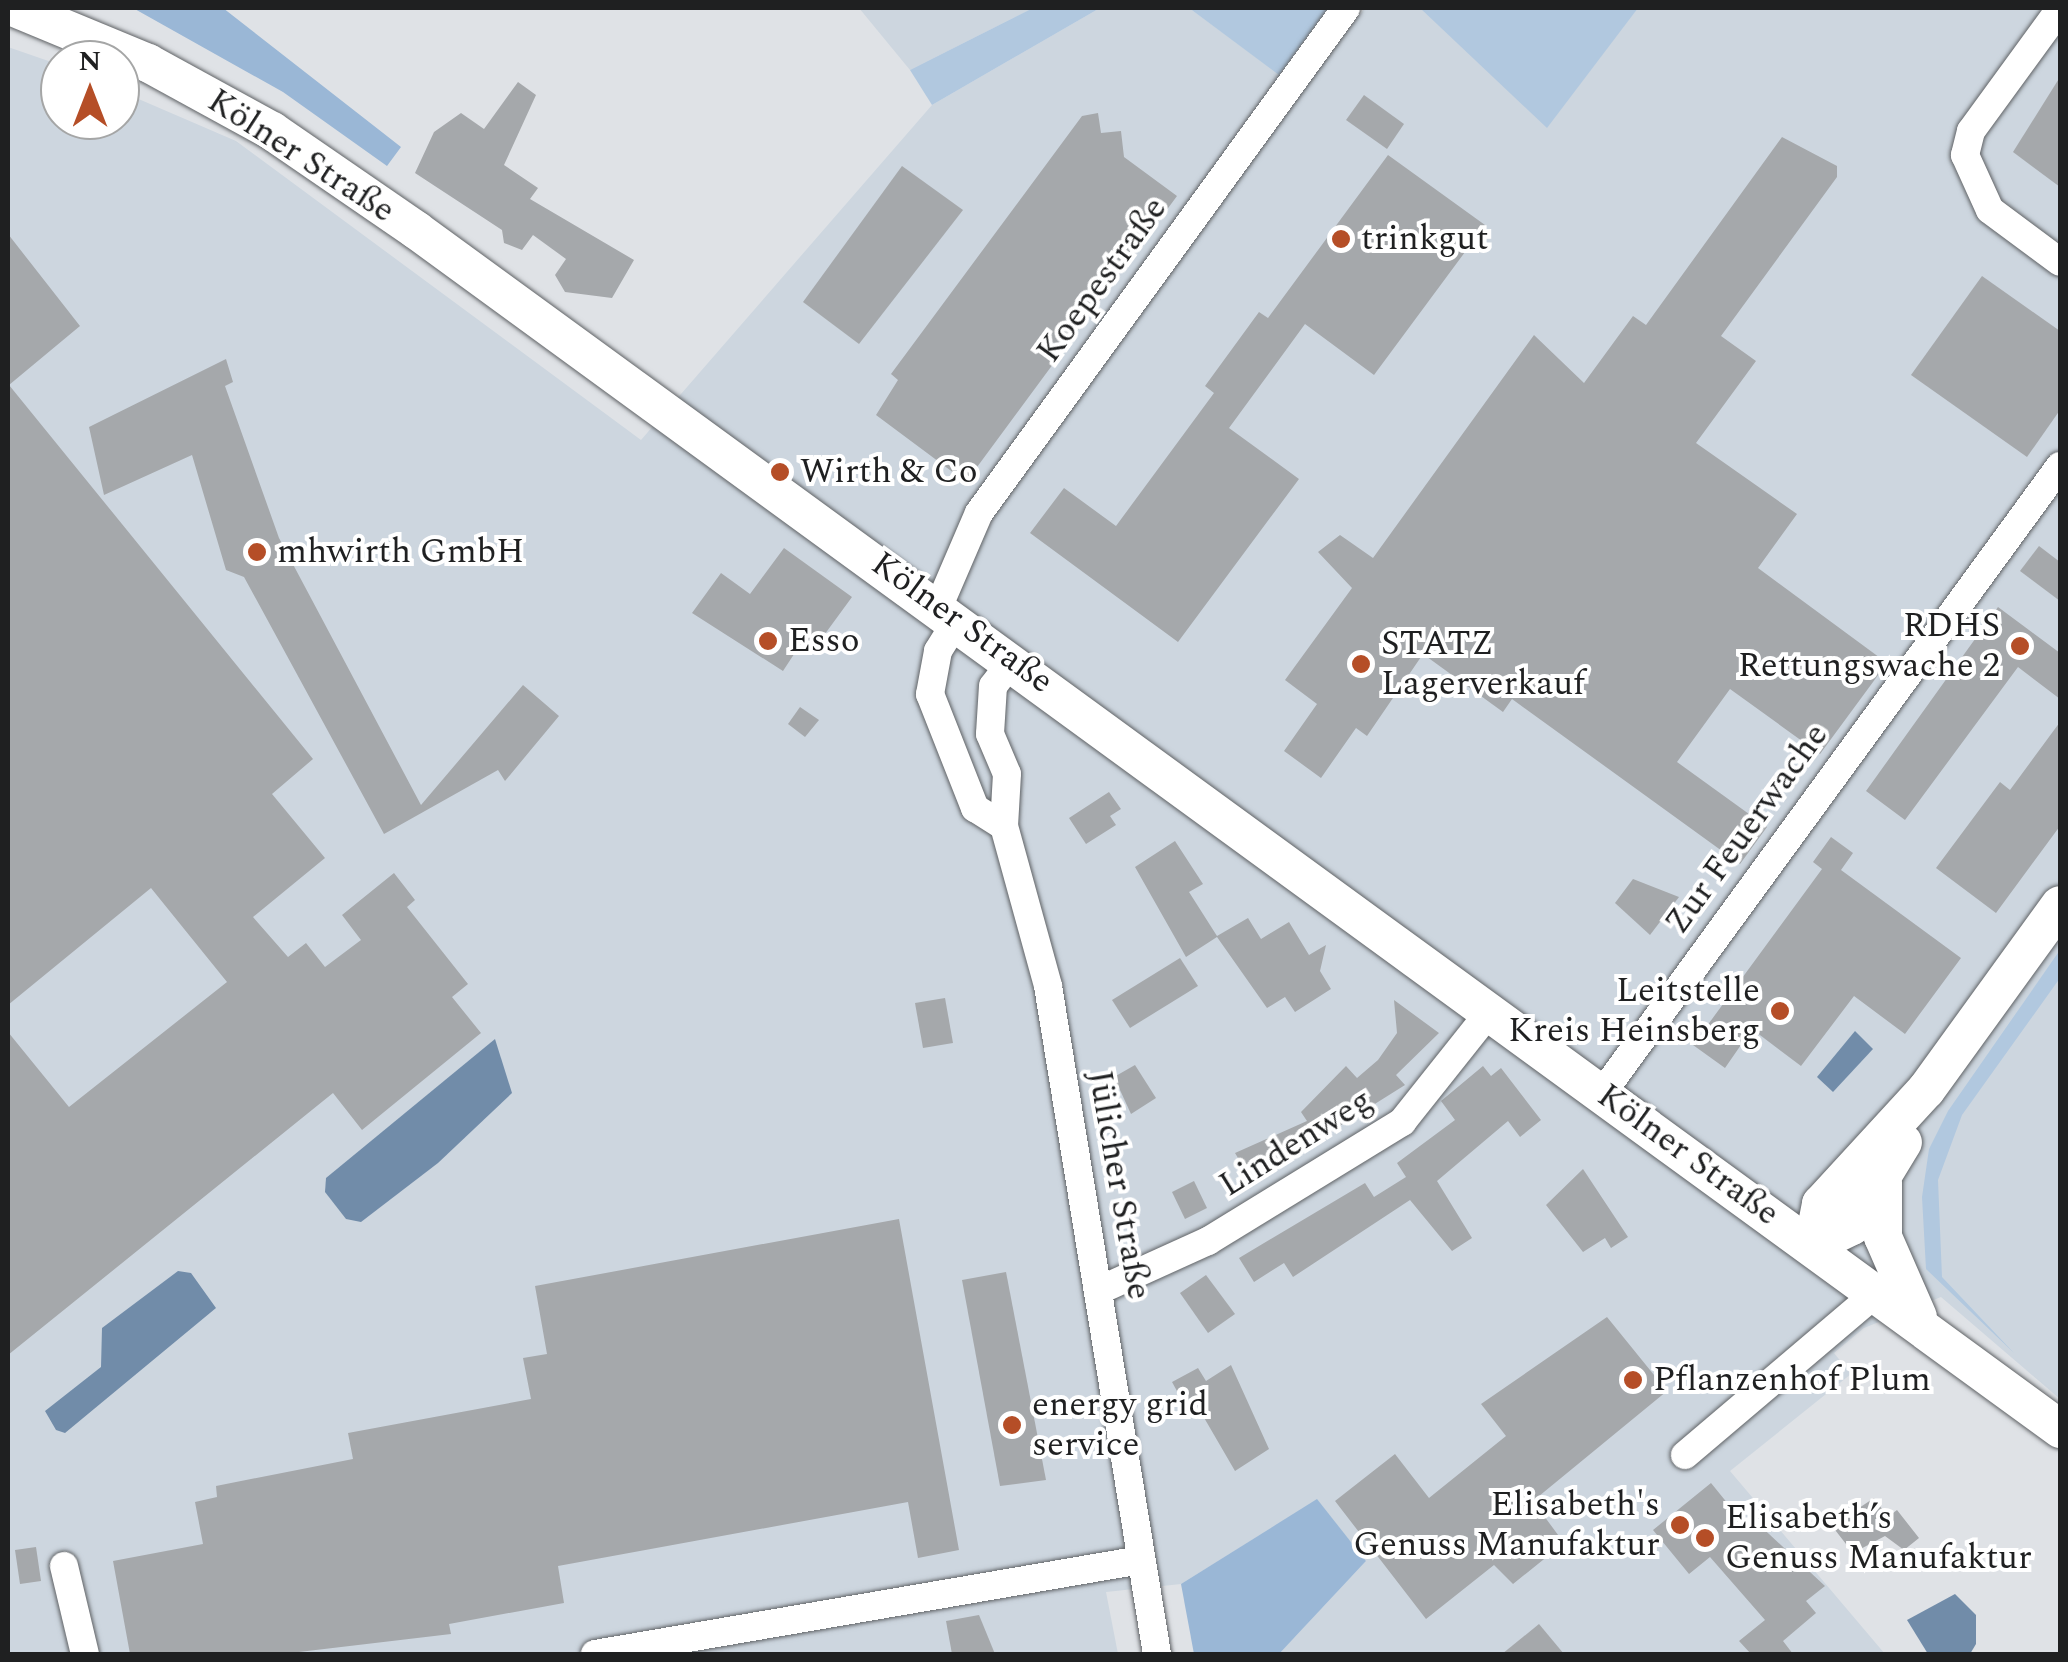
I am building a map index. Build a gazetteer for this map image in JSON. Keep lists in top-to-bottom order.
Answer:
{
  "streets": {
    "main road": ["Kölner Straße"],
    "street": [
      "Koepestraße",
      "Zur Feuerwache",
      "Lindenweg",
      "Jülicher Straße"
    ]
  },
  "crossings": [
    ["Kölner Straße", "Koepestraße"],
    ["Kölner Straße", "Zur Feuerwache"],
    ["Kölner Straße", "Lindenweg"],
    ["Kölner Straße", "Jülicher Straße"],
    ["Lindenweg", "Jülicher Straße"]
  ],
  "places": [
    "trinkgut",
    "Wirth & Co",
    "mhwirth GmbH",
    "Esso",
    "RDHS Rettungswache 2",
    "STATZ Lagerverkauf",
    "Leitstelle Kreis Heinsberg",
    "Pflanzenhof Plum",
    "energy grid service",
    "Elisabeth's Genuss Manufaktur",
    "Elisabeth’s Genuss Manufaktur"
  ],
  "north": "top"
}
